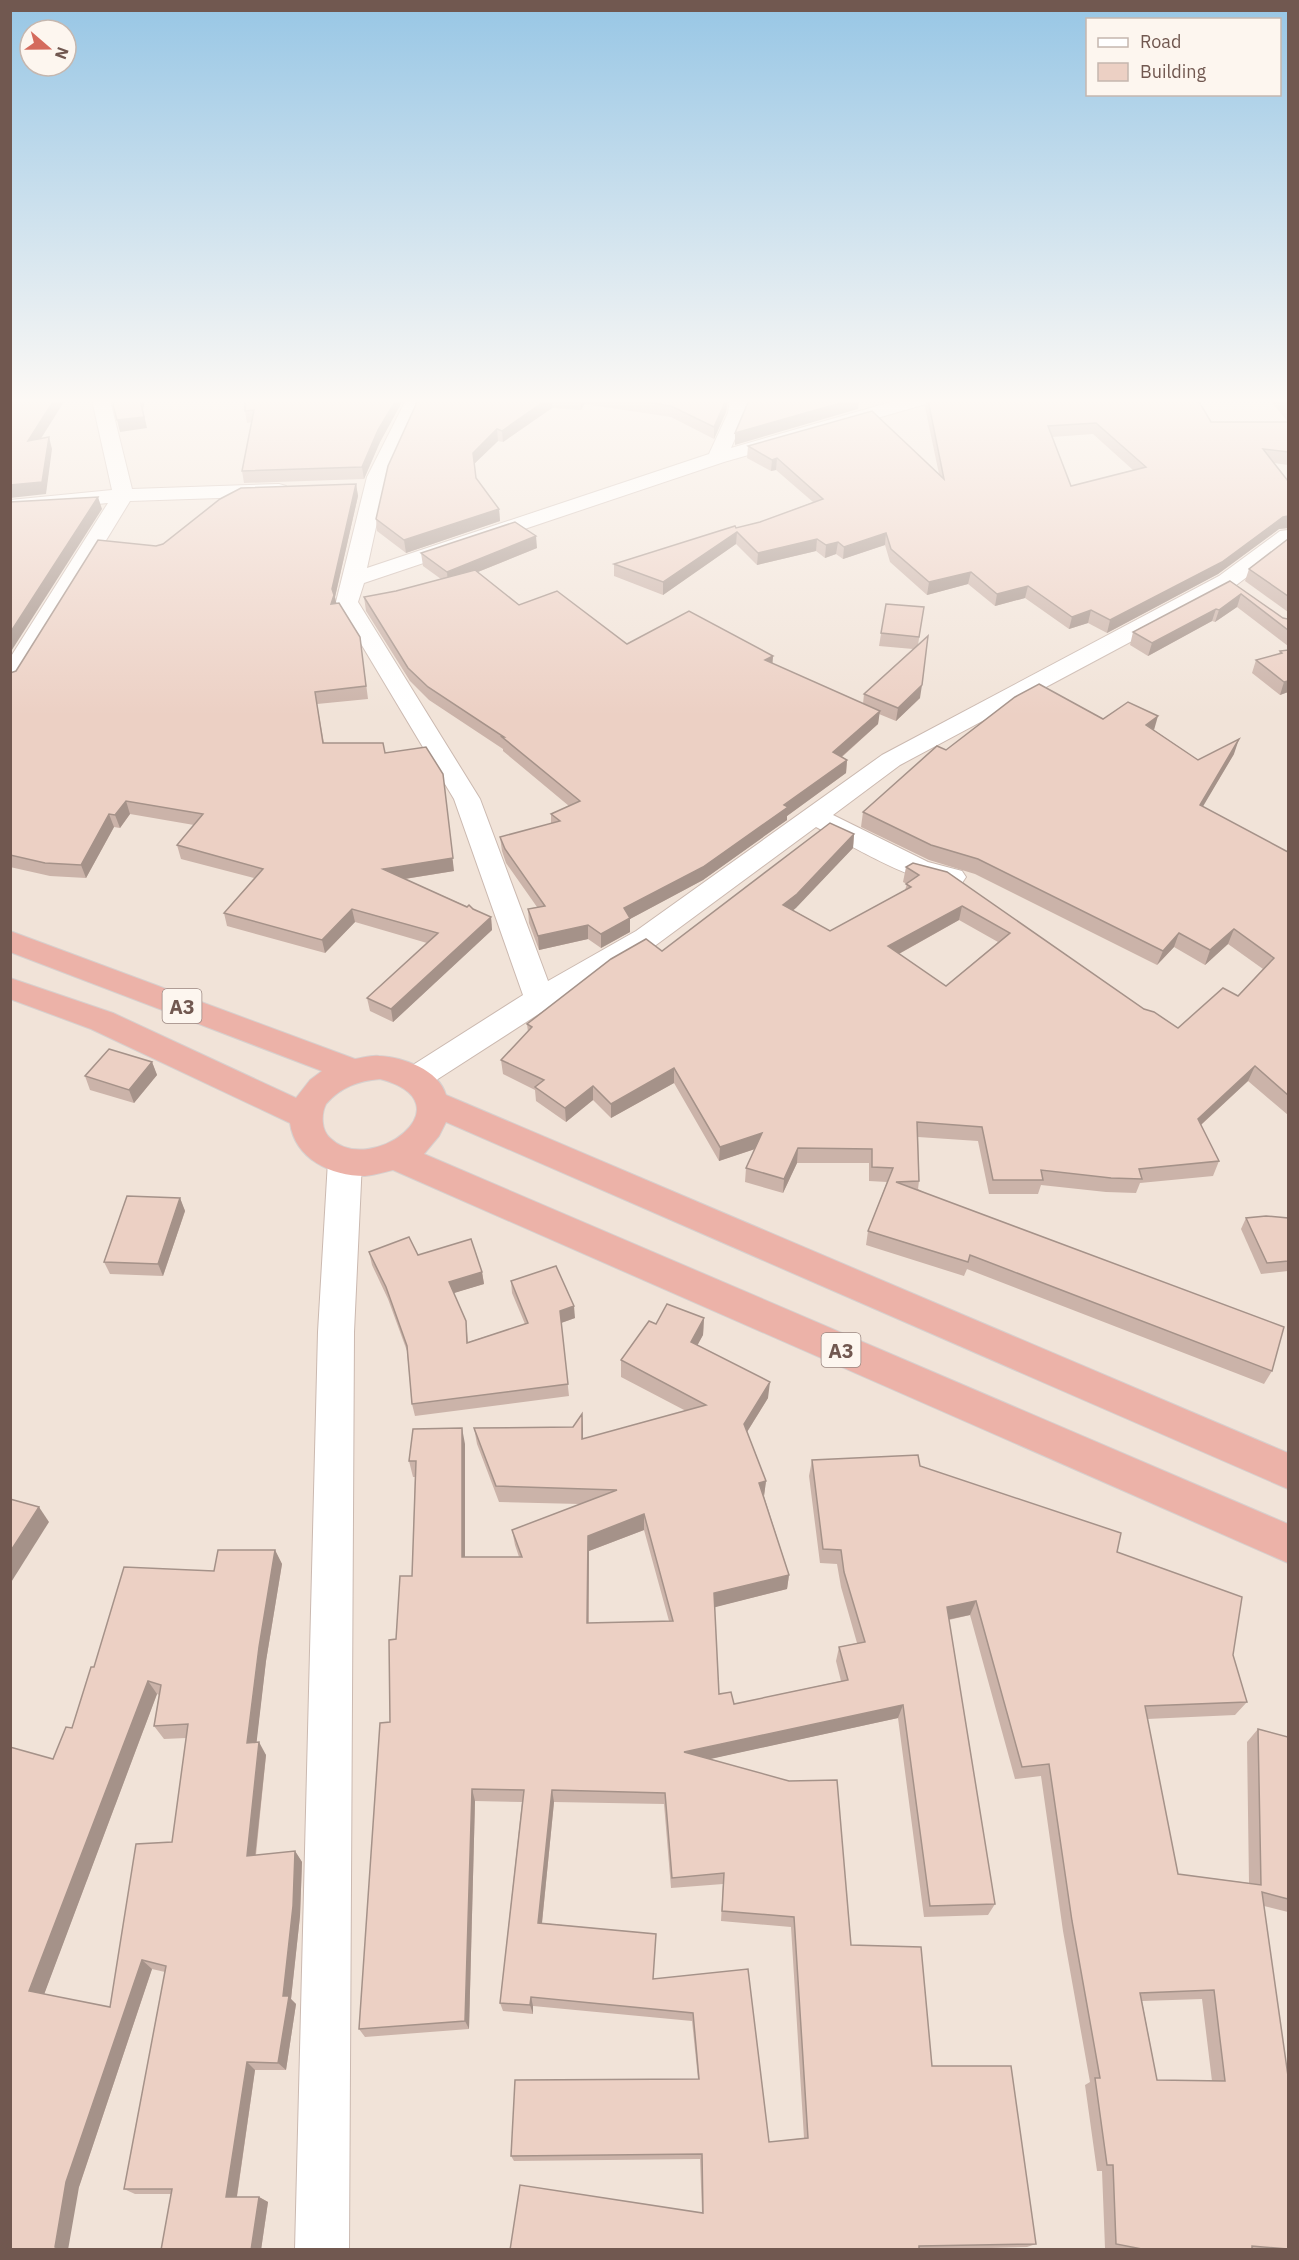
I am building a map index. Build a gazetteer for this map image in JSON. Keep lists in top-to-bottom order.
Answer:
{
  "streets": {
    "highway": ["A3"]
  },
  "legend": ["Road", "Building"],
  "north": "right"
}
